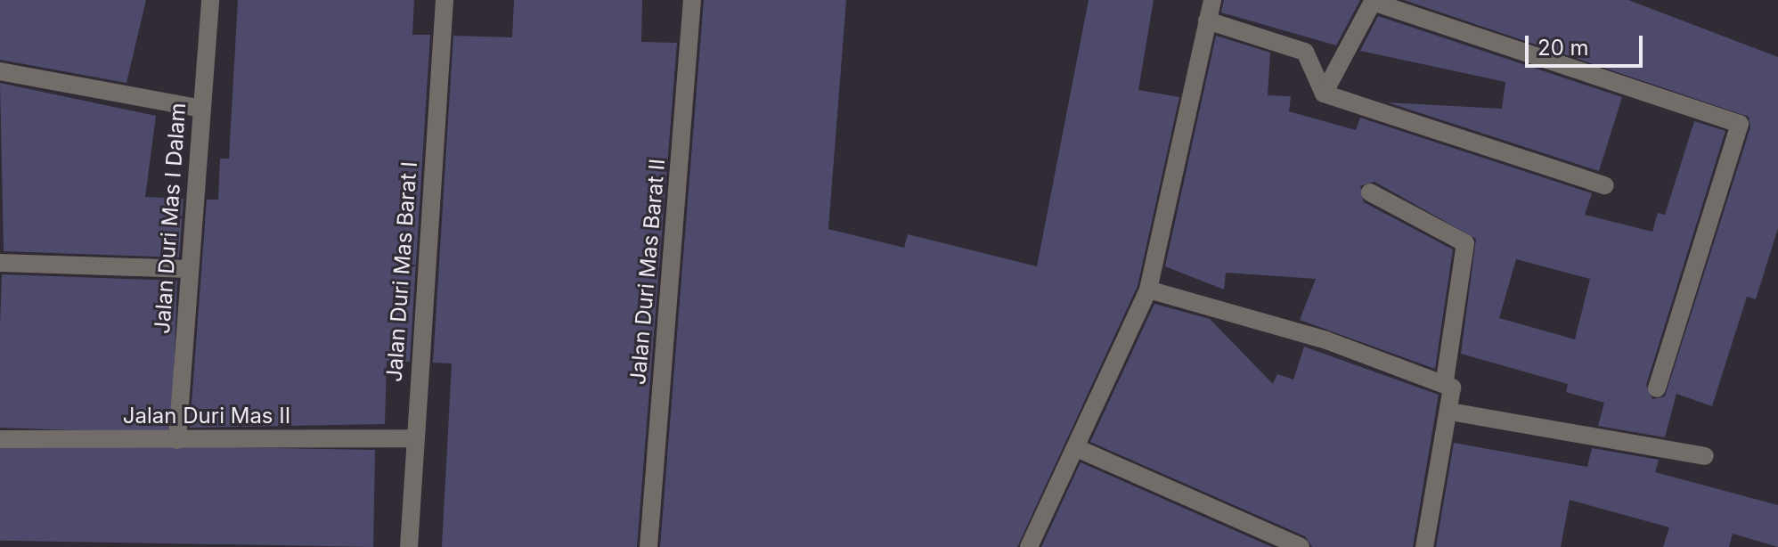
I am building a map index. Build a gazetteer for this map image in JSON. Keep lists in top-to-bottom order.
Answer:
{
  "streets": {
    "street": [
      "Jalan Duri Mas I Dalam",
      "Jalan Duri Mas Barat I",
      "Jalan Duri Mas Barat II",
      "Jalan Duri Mas II"
    ]
  },
  "crossings": [
    ["Jalan Duri Mas I Dalam", "Jalan Duri Mas II"],
    ["Jalan Duri Mas Barat I", "Jalan Duri Mas II"]
  ],
  "scale_bar": "20 m"
}
